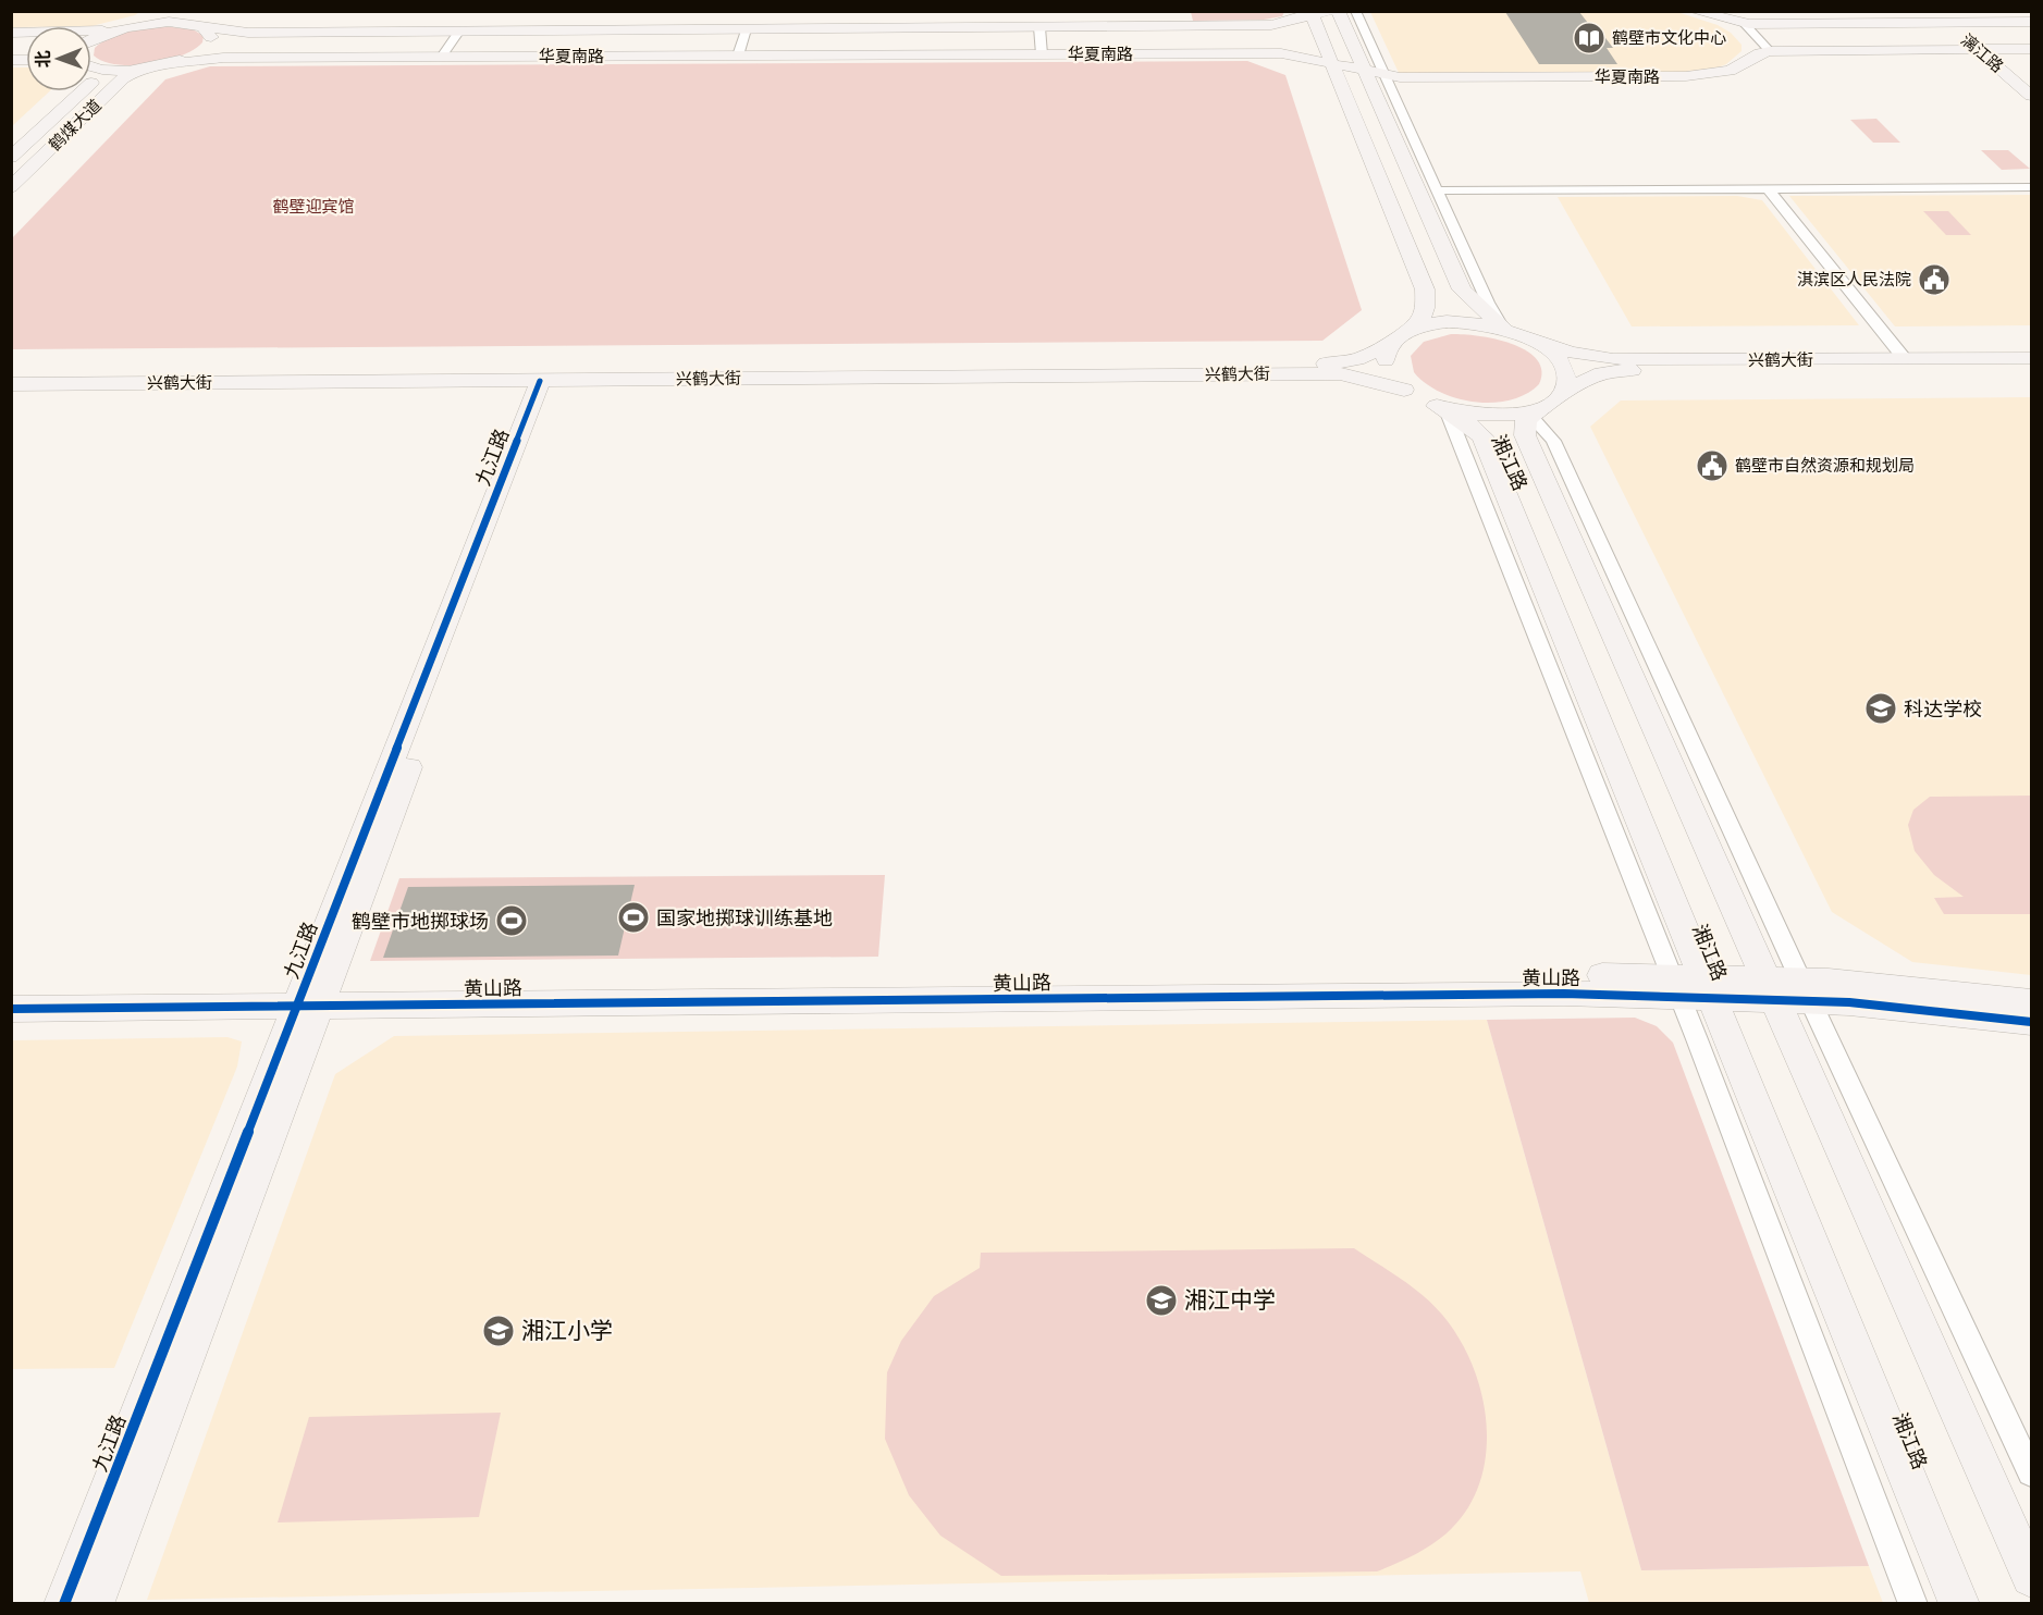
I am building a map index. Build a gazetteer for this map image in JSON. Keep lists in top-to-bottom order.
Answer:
{
  "streets": {
    "main road": [
      "漓江路",
      "华夏南路",
      "鹤煤大道",
      "兴鹤大街",
      "九江路",
      "湘江路",
      "黄山路"
    ]
  },
  "crossings": [
    ["漓江路", "华夏南路"],
    ["华夏南路", "鹤煤大道"],
    ["兴鹤大街", "九江路"],
    ["兴鹤大街", "湘江路"],
    ["九江路", "黄山路"],
    ["湘江路", "黄山路"]
  ],
  "parks": ["鹤壁迎宾馆"],
  "places": {
    "library": ["鹤壁市文化中心"],
    "public building": ["淇滨区人民法院", "鹤壁市自然资源和规划局"],
    "school or university": ["科达学校", "湘江中学", "湘江小学"],
    "sports": ["国家地掷球训练基地", "鹤壁市地掷球场"]
  },
  "north": "left"
}
